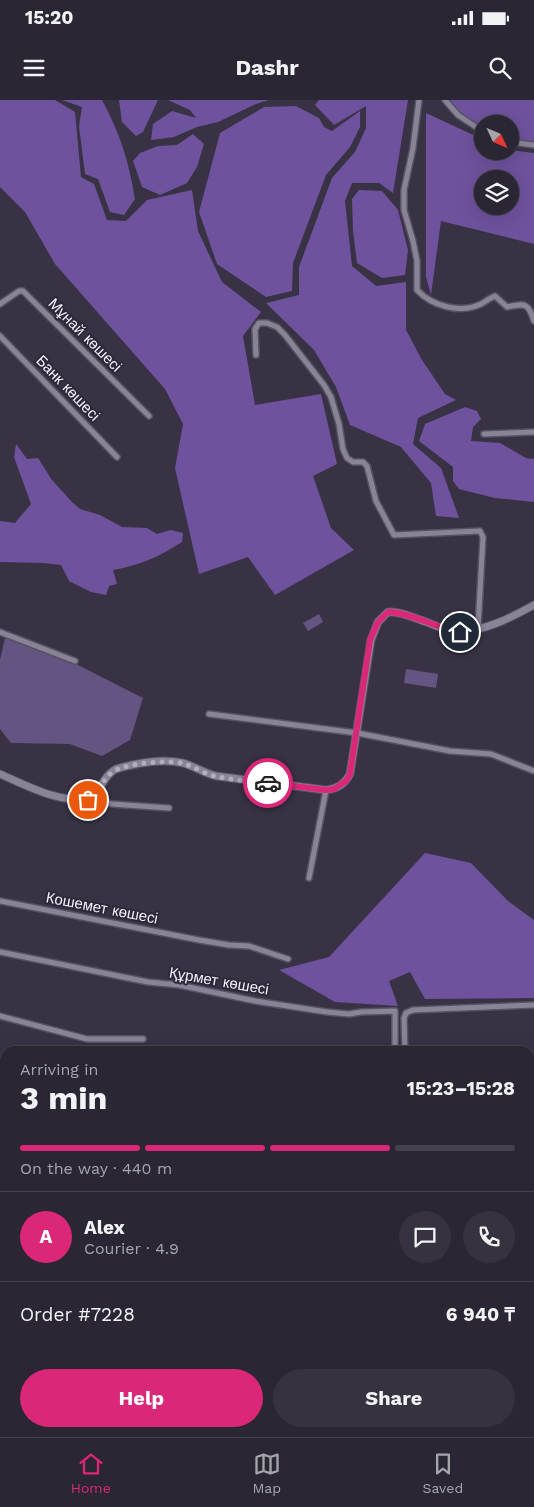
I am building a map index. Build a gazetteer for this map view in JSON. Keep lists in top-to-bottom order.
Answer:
{
  "streets": {
    "street": [
      "Мұнай көшесі",
      "Банк көшесі",
      "Кошемет көшесі",
      "Құрмет көшесі"
    ]
  },
  "north": "bottom right",
  "page": {
    "status": "15:20",
    "header": "Dashr",
    "heading": ["3 min", "Arriving in", "15:23–15:28"],
    "panel": [
      "Alex",
      "Courier · 4.9",
      "Order #7228",
      "6 940 ₸"
    ],
    "bar": "On the way · 440 m",
    "round": "A",
    "buttons": ["Help", "Share"],
    "tabs": ["Home", "Map", "Saved"]
  }
}
